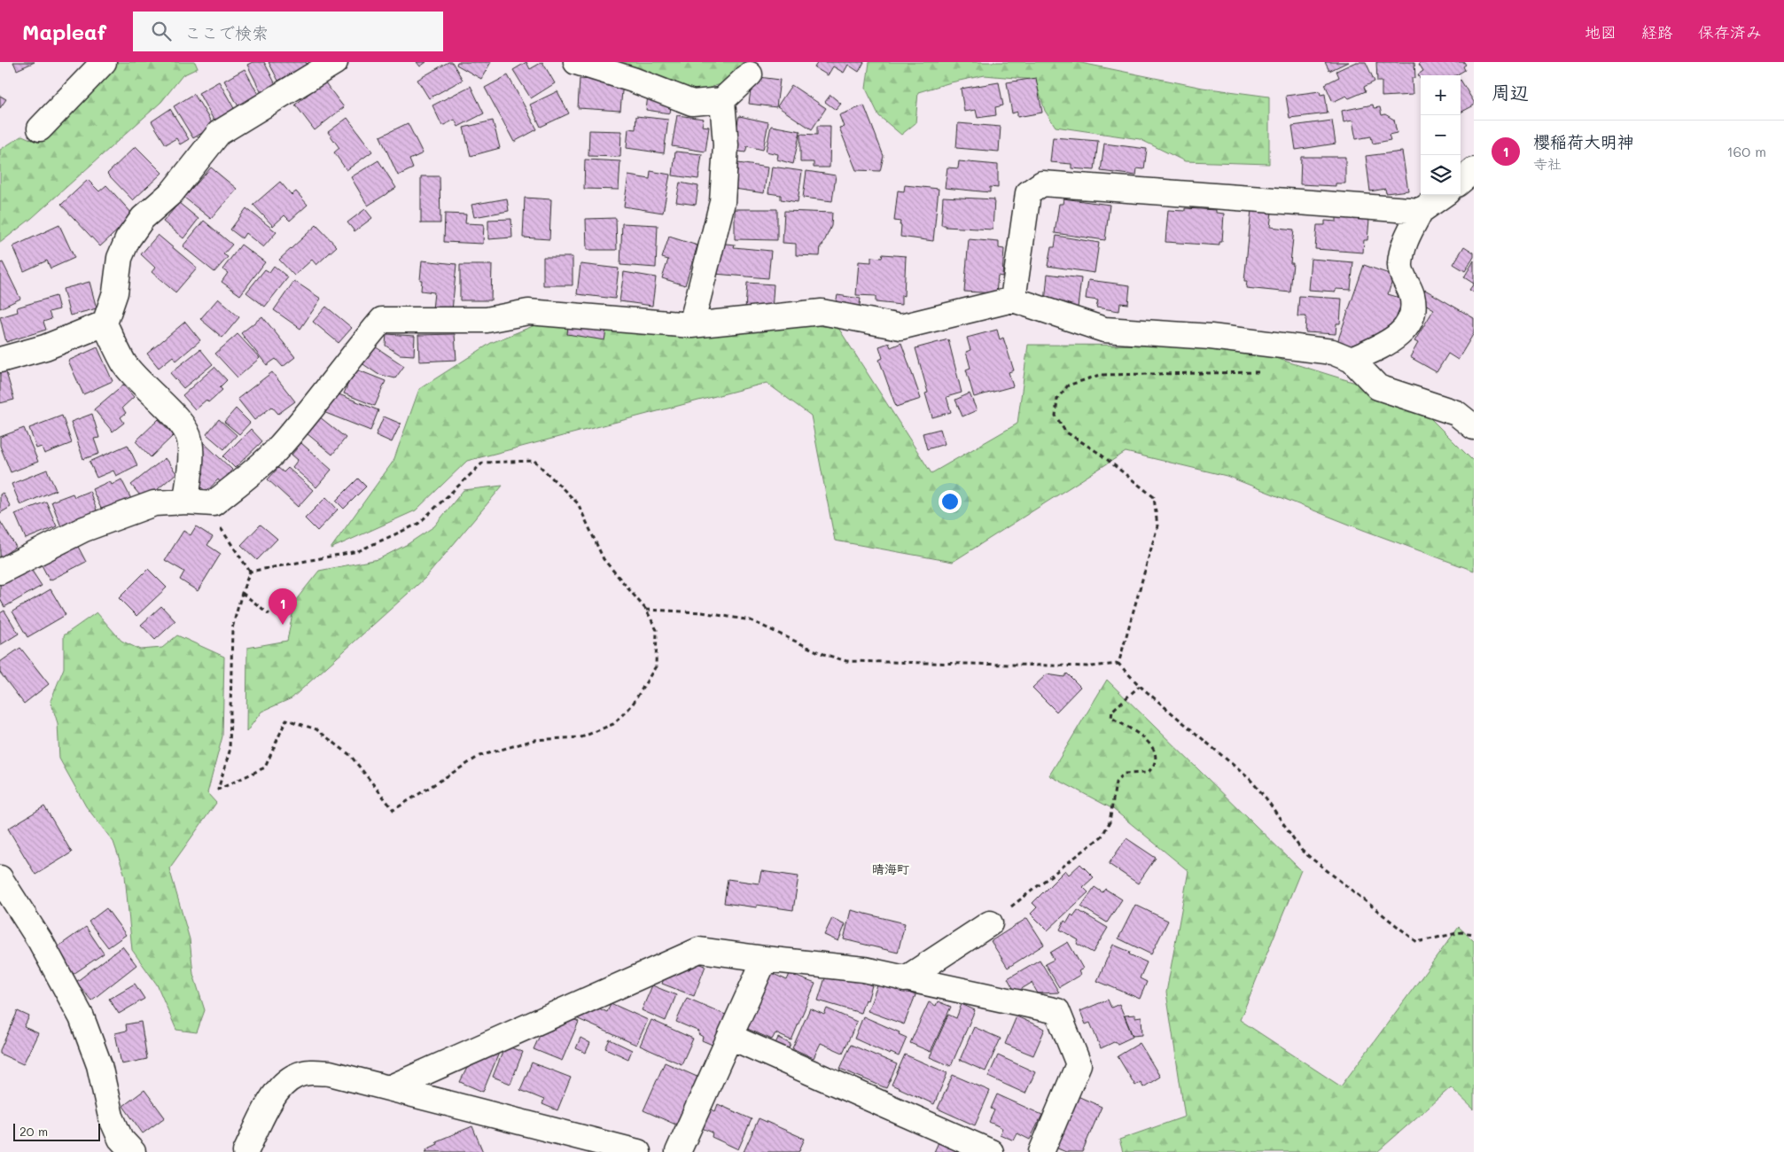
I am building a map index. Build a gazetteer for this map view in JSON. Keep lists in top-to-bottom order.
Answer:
{
  "districts": ["晴海町"],
  "scale_bar": "20 m",
  "page": {
    "header": "Mapleaf",
    "search": "ここで検索",
    "nav": ["地図", "経路", "保存済み"],
    "heading": "周辺",
    "map_buttons": ["+", "−"],
    "list": [
      {
        "mark": "1",
        "name": "櫻稲荷大明神",
        "note": "寺社",
        "value": "160 m"
      }
    ],
    "pins": "1",
    "scale": "20 m"
  }
}
